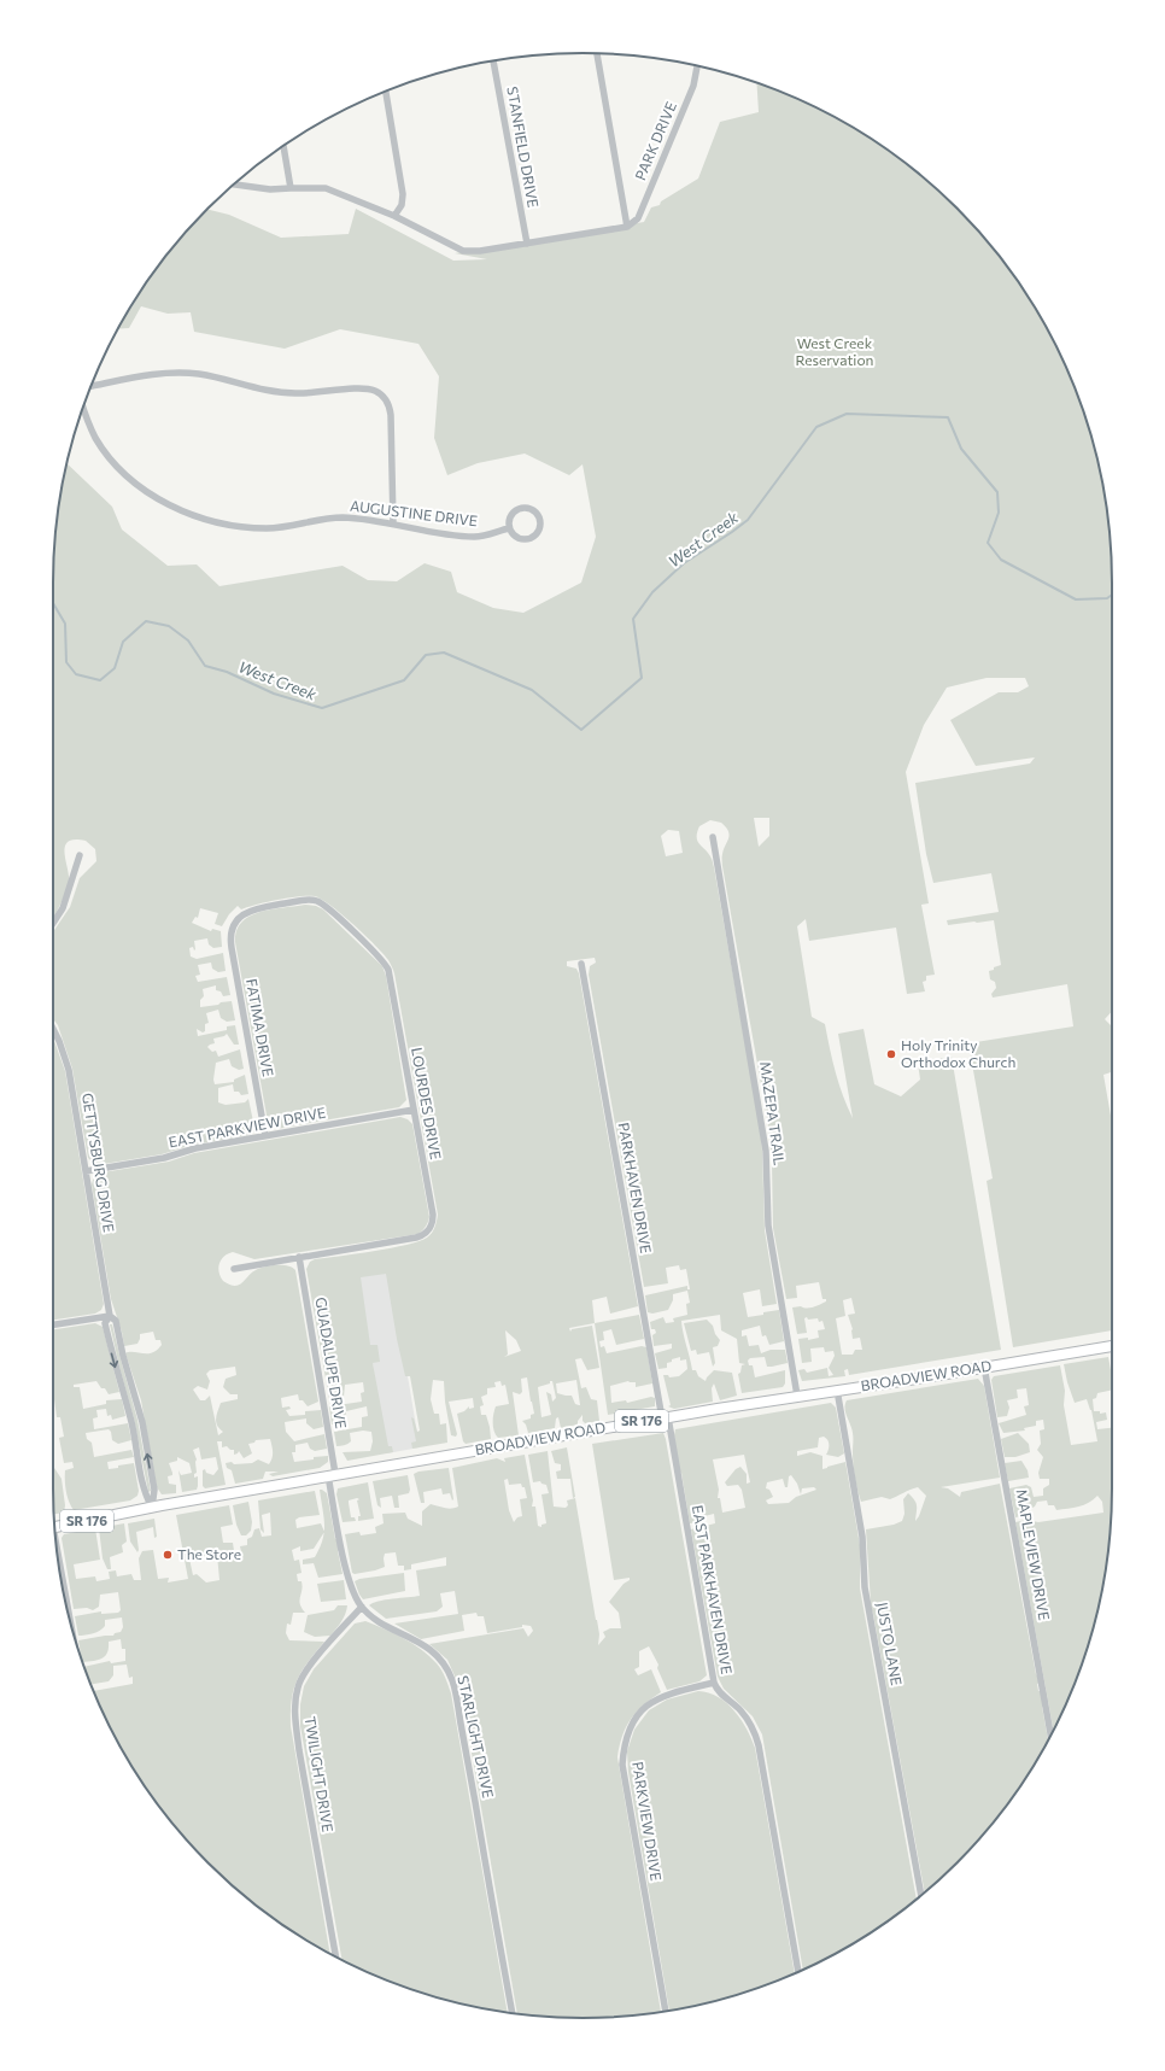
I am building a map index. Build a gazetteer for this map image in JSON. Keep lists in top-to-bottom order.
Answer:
{
  "streets": {
    "main road": ["BROADVIEW ROAD", "SR 176"],
    "street": [
      "PARK DRIVE",
      "STANFIELD DRIVE",
      "AUGUSTINE DRIVE",
      "FATIMA DRIVE",
      "LOURDES DRIVE",
      "MAZEPA TRAIL",
      "EAST PARKVIEW DRIVE",
      "GETTYSBURG DRIVE",
      "PARKHAVEN DRIVE",
      "GUADALUPE DRIVE",
      "MAPLEVIEW DRIVE",
      "EAST PARKHAVEN DRIVE",
      "JUSTO LANE",
      "STARLIGHT DRIVE",
      "TWILIGHT DRIVE",
      "PARKVIEW DRIVE"
    ]
  },
  "crossings": [
    ["FATIMA DRIVE", "LOURDES DRIVE"],
    ["FATIMA DRIVE", "EAST PARKVIEW DRIVE"],
    ["LOURDES DRIVE", "EAST PARKVIEW DRIVE"],
    ["LOURDES DRIVE", "GUADALUPE DRIVE"],
    ["MAZEPA TRAIL", "BROADVIEW ROAD"],
    ["EAST PARKVIEW DRIVE", "GETTYSBURG DRIVE"],
    ["GETTYSBURG DRIVE", "BROADVIEW ROAD"],
    ["PARKHAVEN DRIVE", "BROADVIEW ROAD"],
    ["PARKHAVEN DRIVE", "EAST PARKHAVEN DRIVE"],
    ["GUADALUPE DRIVE", "BROADVIEW ROAD"],
    ["GUADALUPE DRIVE", "STARLIGHT DRIVE"],
    ["BROADVIEW ROAD", "MAPLEVIEW DRIVE"],
    ["BROADVIEW ROAD", "EAST PARKHAVEN DRIVE"],
    ["BROADVIEW ROAD", "JUSTO LANE"],
    ["BROADVIEW ROAD", "STARLIGHT DRIVE"],
    ["EAST PARKHAVEN DRIVE", "PARKVIEW DRIVE"],
    ["STARLIGHT DRIVE", "TWILIGHT DRIVE"]
  ],
  "water": ["West Creek"],
  "parks": ["West Creek Reservation"],
  "places": ["Holy Trinity Orthodox Church", "The Store"]
}
